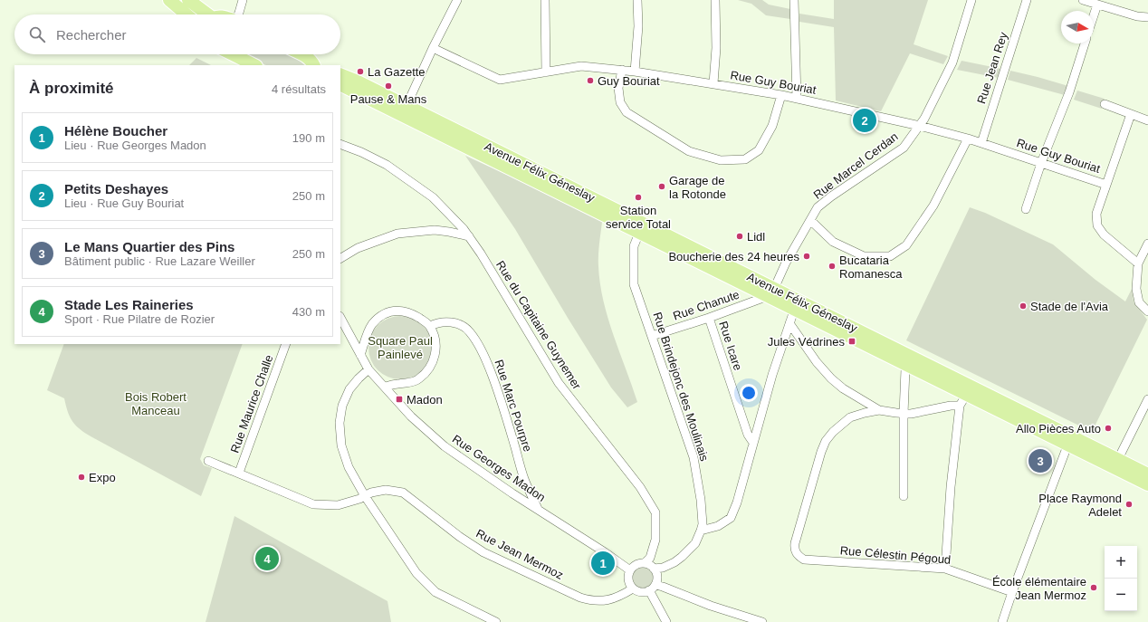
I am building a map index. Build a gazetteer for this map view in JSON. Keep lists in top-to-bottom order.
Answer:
{
  "streets": {
    "main road": ["Avenue Félix Géneslay"],
    "street": [
      "Rue Jean Rey",
      "Rue Guy Bouriat",
      "Rue Marcel Cerdan",
      "Rue Chanute",
      "Rue du Capitaine Guynemer",
      "Rue Icare",
      "Rue Brindejonc des Moulinais",
      "Rue Maurice Challe",
      "Rue Marc Pourpre",
      "Rue Georges Madon",
      "Rue Jean Mermoz",
      "Rue Célestin Pégoud"
    ]
  },
  "crossings": [
    ["Rue Jean Rey", "Rue Guy Bouriat"],
    ["Rue Guy Bouriat", "Rue Marcel Cerdan"],
    ["Rue Marcel Cerdan", "Avenue Félix Géneslay"],
    ["Rue Marcel Cerdan", "Rue Chanute"],
    ["Avenue Félix Géneslay", "Rue Chanute"],
    ["Avenue Félix Géneslay", "Rue Brindejonc des Moulinais"],
    ["Rue Chanute", "Rue Icare"],
    ["Rue Chanute", "Rue Brindejonc des Moulinais"],
    ["Rue du Capitaine Guynemer", "Rue Brindejonc des Moulinais"],
    ["Rue du Capitaine Guynemer", "Rue Georges Madon"],
    ["Rue du Capitaine Guynemer", "Rue Jean Mermoz"],
    ["Rue Brindejonc des Moulinais", "Rue Georges Madon"],
    ["Rue Brindejonc des Moulinais", "Rue Jean Mermoz"],
    ["Rue Maurice Challe", "Rue Jean Mermoz"],
    ["Rue Marc Pourpre", "Rue Georges Madon"],
    ["Rue Georges Madon", "Rue Jean Mermoz"]
  ],
  "parks": ["Square Paul Painlevé", "Bois Robert Manceau"],
  "places": {
    "other": [
      "La Gazette",
      "Guy Bouriat",
      "Pause & Mans",
      "Garage de la Rotonde",
      "Station service Total",
      "Lidl",
      "Boucherie des 24 heures",
      "Bucataria Romanesca",
      "Stade de l'Avia",
      "Allo Pièces Auto",
      "Expo",
      "Place Raymond Adelet",
      "École élémentaire Jean Mermoz"
    ],
    "transit": ["Jules Védrines", "Madon"]
  },
  "north": "right",
  "page": {
    "search": "Rechercher",
    "heading": ["À proximité", "4 résultats"],
    "pins": [
      "2",
      "3",
      "4",
      "1"
    ],
    "list": [
      {
        "mark": "1",
        "name": "Hélène Boucher",
        "note": "Lieu · Rue Georges Madon",
        "value": "190 m"
      },
      {
        "mark": "2",
        "name": "Petits Deshayes",
        "note": "Lieu · Rue Guy Bouriat",
        "value": "250 m"
      },
      {
        "mark": "3",
        "name": "Le Mans Quartier des Pins",
        "note": "Bâtiment public · Rue Lazare Weiller",
        "value": "250 m"
      },
      {
        "mark": "4",
        "name": "Stade Les Raineries",
        "note": "Sport · Rue Pilatre de Rozier",
        "value": "430 m"
      }
    ],
    "map_buttons": ["+", "−"]
  }
}
